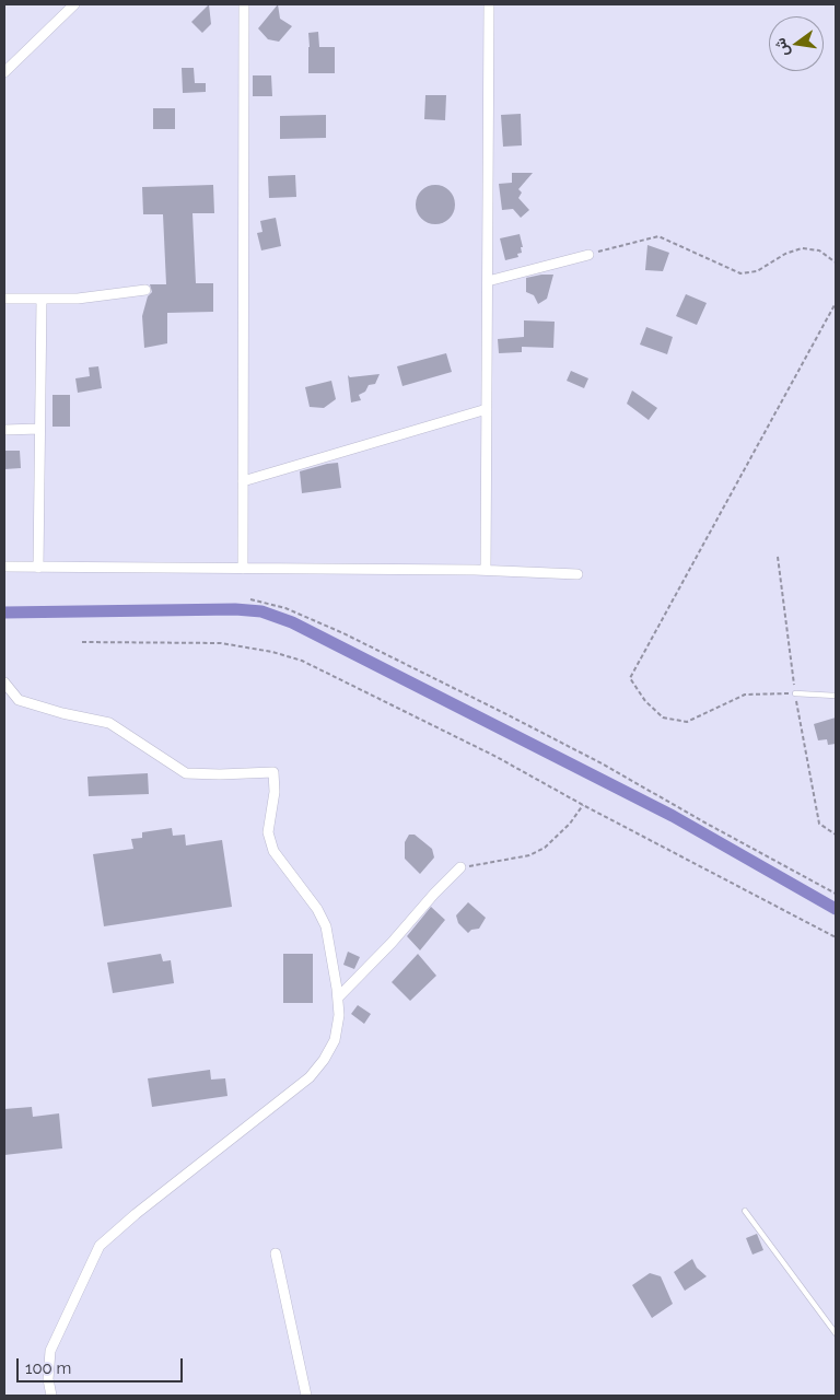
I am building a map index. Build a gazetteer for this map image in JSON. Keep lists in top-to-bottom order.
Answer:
{
  "scale_bar": "100 m",
  "north": "left"
}
